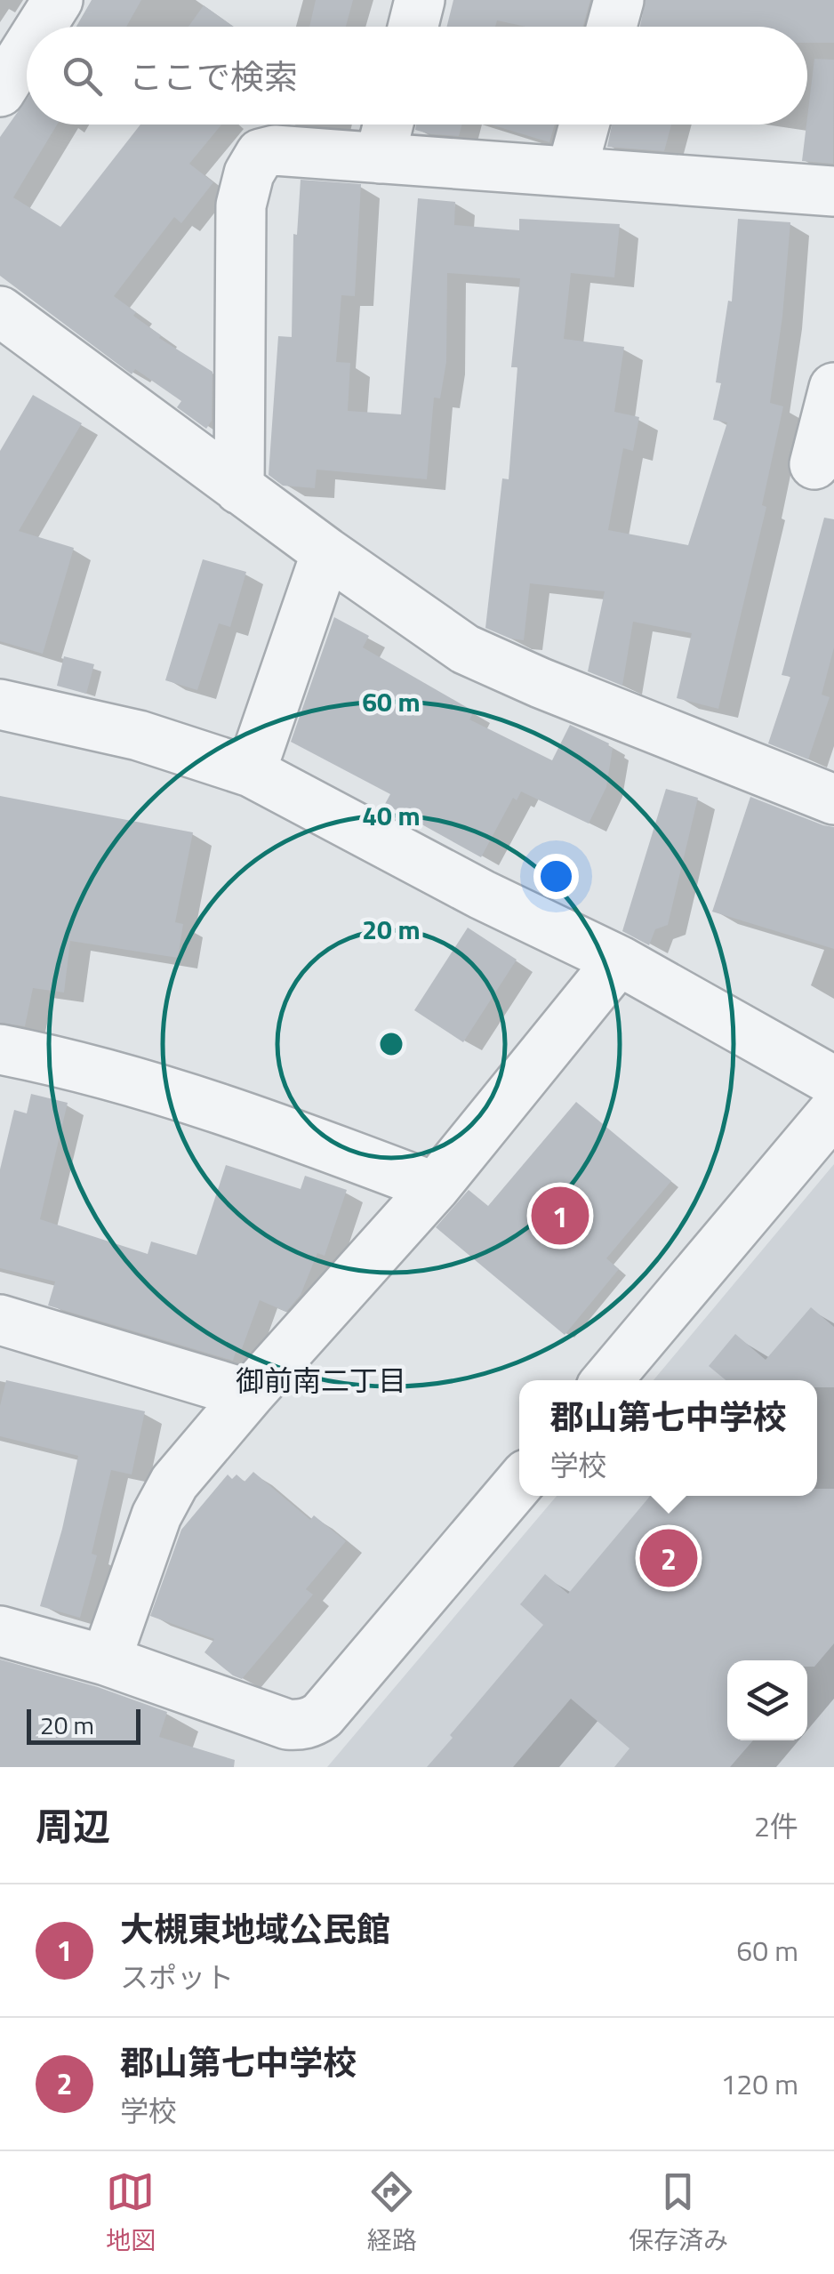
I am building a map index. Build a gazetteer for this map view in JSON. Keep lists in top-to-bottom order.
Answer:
{
  "districts": ["御前南二丁目"],
  "scale_bar": "20 m",
  "page": {
    "search": "ここで検索",
    "pins": ["1", "2"],
    "popup": ["郡山第七中学校", "学校"],
    "scale": "20 m",
    "heading": ["周辺", "2件"],
    "list": [
      {
        "mark": "1",
        "name": "大槻東地域公民館",
        "note": "スポット",
        "value": "60 m"
      },
      {
        "mark": "2",
        "name": "郡山第七中学校",
        "note": "学校",
        "value": "120 m"
      }
    ],
    "nav": ["地図", "経路", "保存済み"]
  },
  "rings": ["60 m", "40 m", "20 m"]
}
